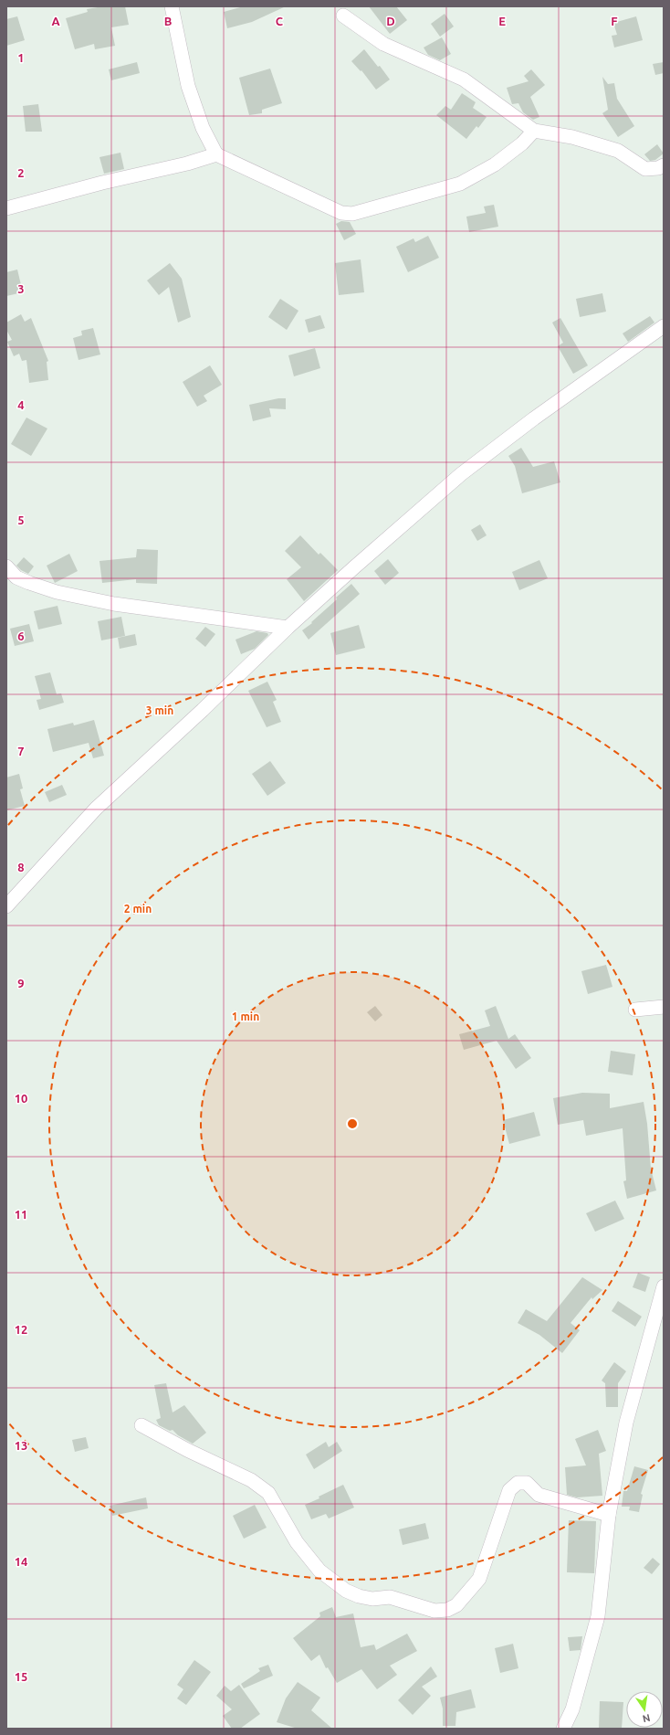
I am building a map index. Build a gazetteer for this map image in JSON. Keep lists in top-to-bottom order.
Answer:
{
  "north": "bottom",
  "grid": {
    "columns": [
      "A",
      "B",
      "C",
      "D",
      "E",
      "F"
    ],
    "rows": [
      "1",
      "2",
      "3",
      "4",
      "5",
      "6",
      "7",
      "8",
      "9",
      "10",
      "11",
      "12",
      "13",
      "14",
      "15"
    ]
  },
  "rings": ["3 min", "2 min", "1 min"]
}
